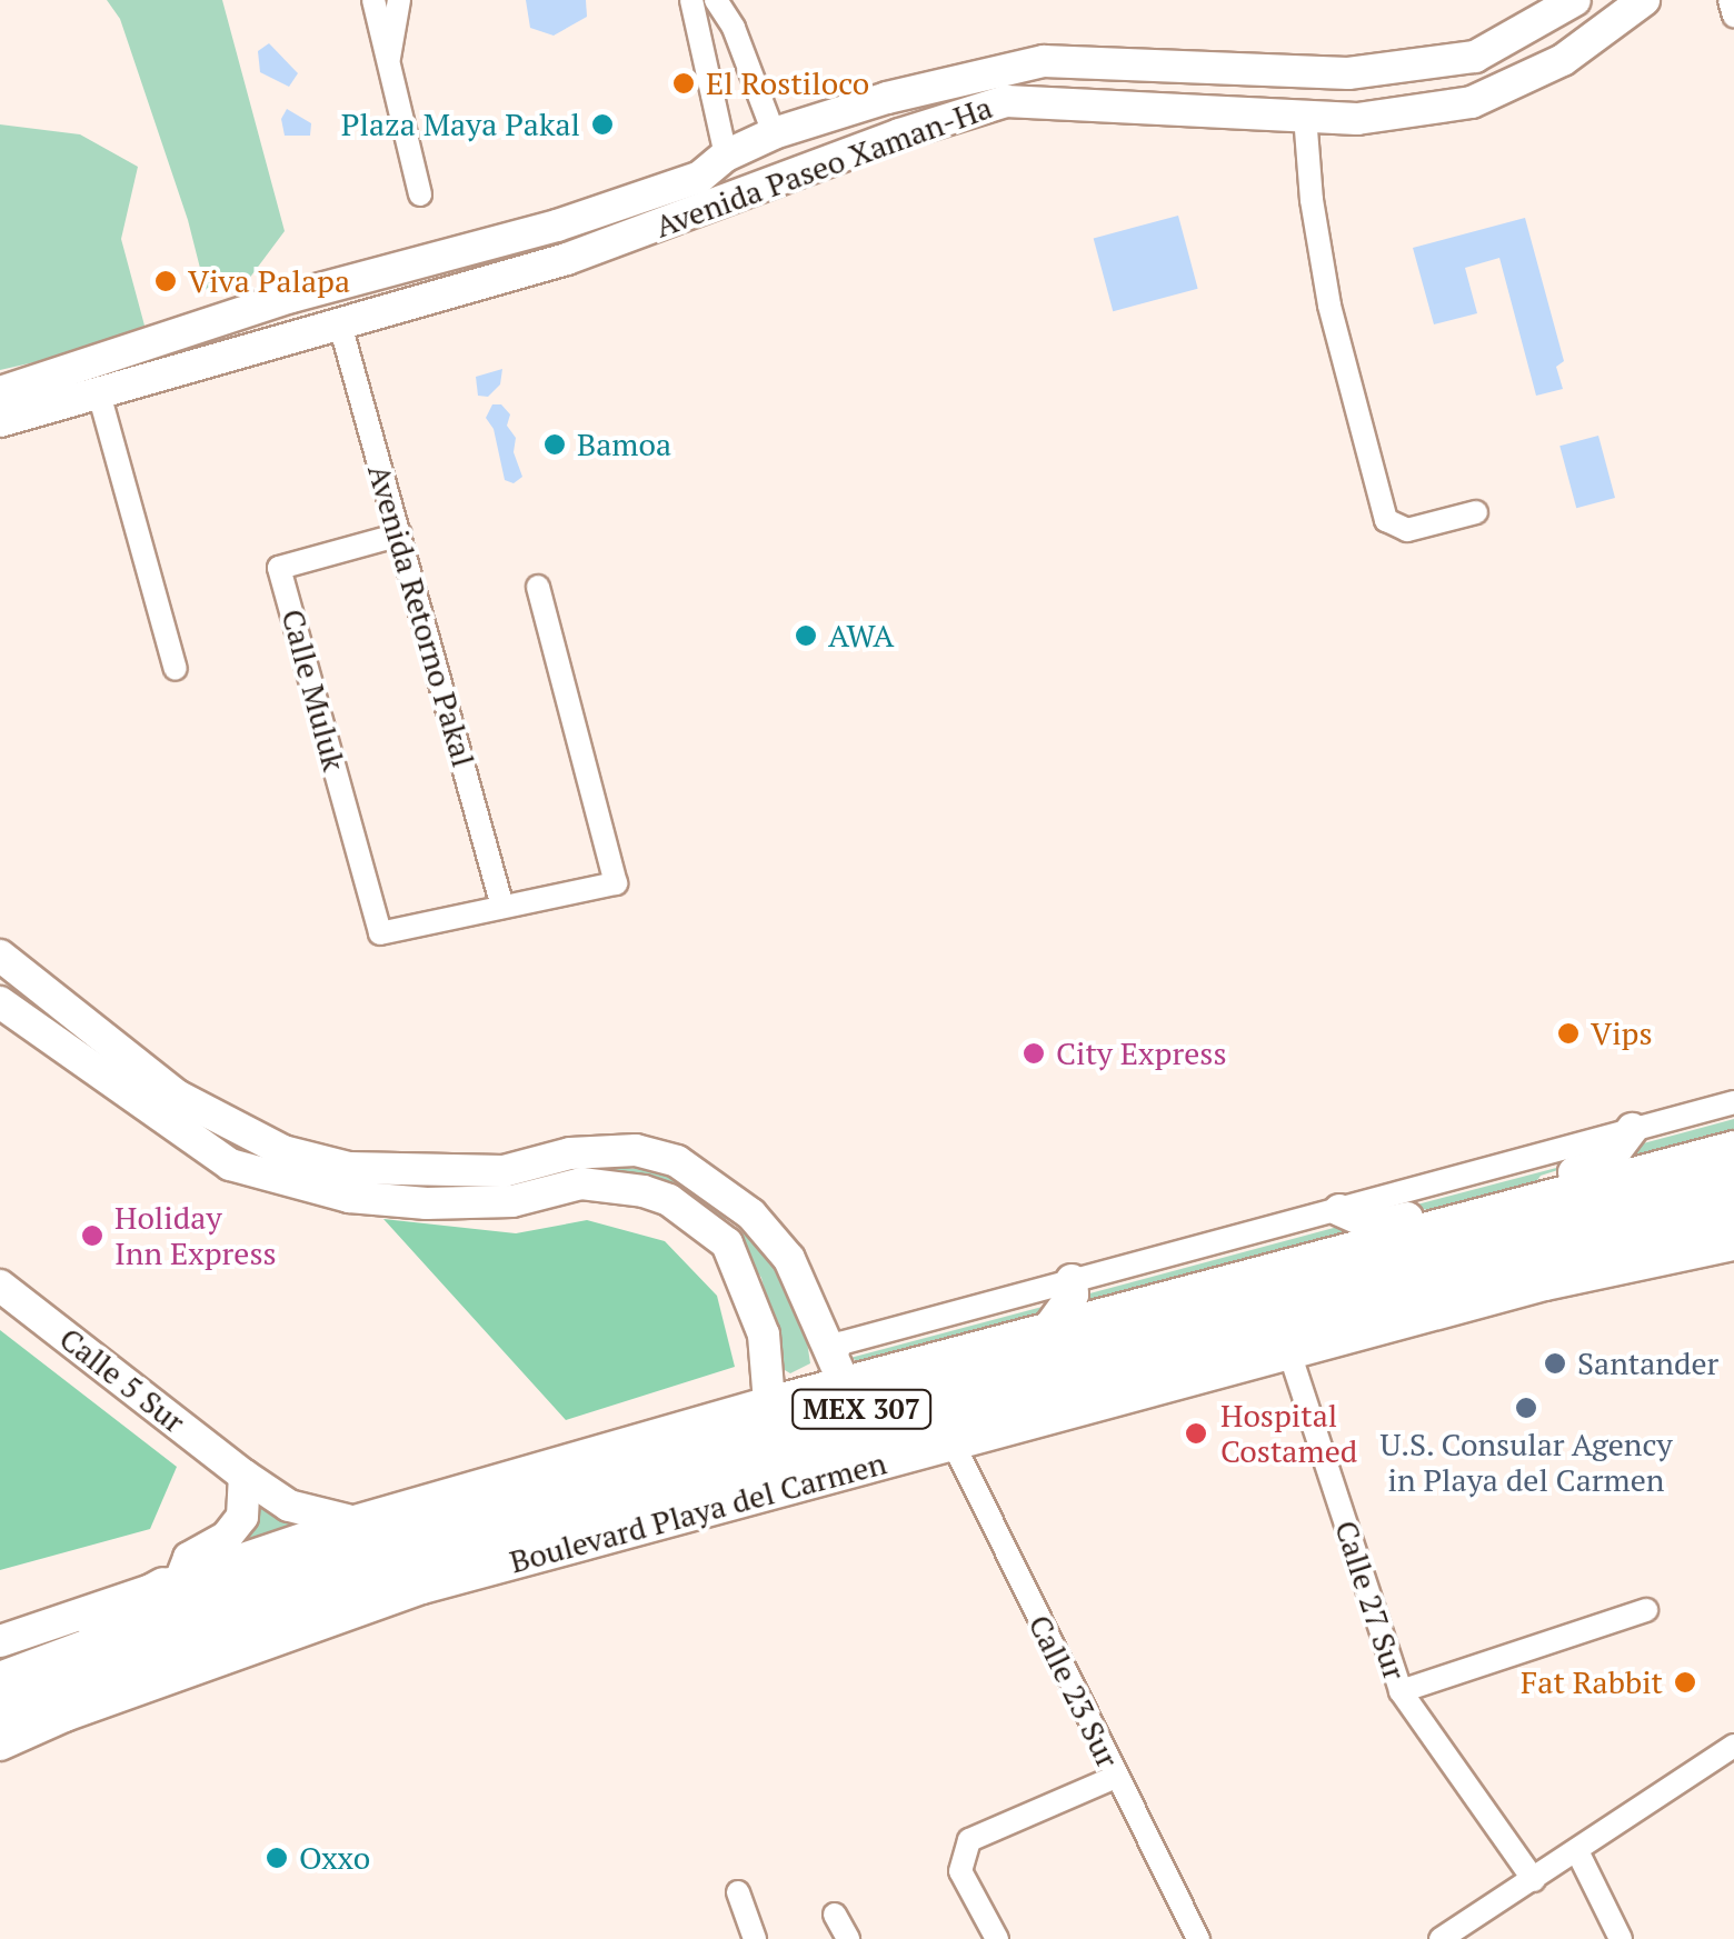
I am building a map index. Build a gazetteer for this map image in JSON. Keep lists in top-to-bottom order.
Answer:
{
  "streets": {
    "highway": ["MEX 307"],
    "main road": ["Avenida Paseo Xaman-Ha", "Calle 5 Sur", "Boulevard Playa del Carmen"],
    "street": [
      "Avenida Retorno Pakal",
      "Calle Muluk",
      "Calle 27 Sur",
      "Calle 23 Sur"
    ]
  },
  "crossings": [
    ["Avenida Paseo Xaman-Ha", "Avenida Retorno Pakal"],
    ["Avenida Retorno Pakal", "Calle Muluk"],
    ["Boulevard Playa del Carmen", "Calle 27 Sur"],
    ["Boulevard Playa del Carmen", "Calle 23 Sur"]
  ],
  "places": [
    "El Rostiloco",
    "Plaza Maya Pakal",
    "Viva Palapa",
    "Bamoa",
    "AWA",
    "Vips",
    "City Express",
    "Holiday Inn Express",
    "Santander",
    "U.S. Consular Agency in Playa del Carmen",
    "Hospital Costamed",
    "Fat Rabbit",
    "Oxxo"
  ]
}
